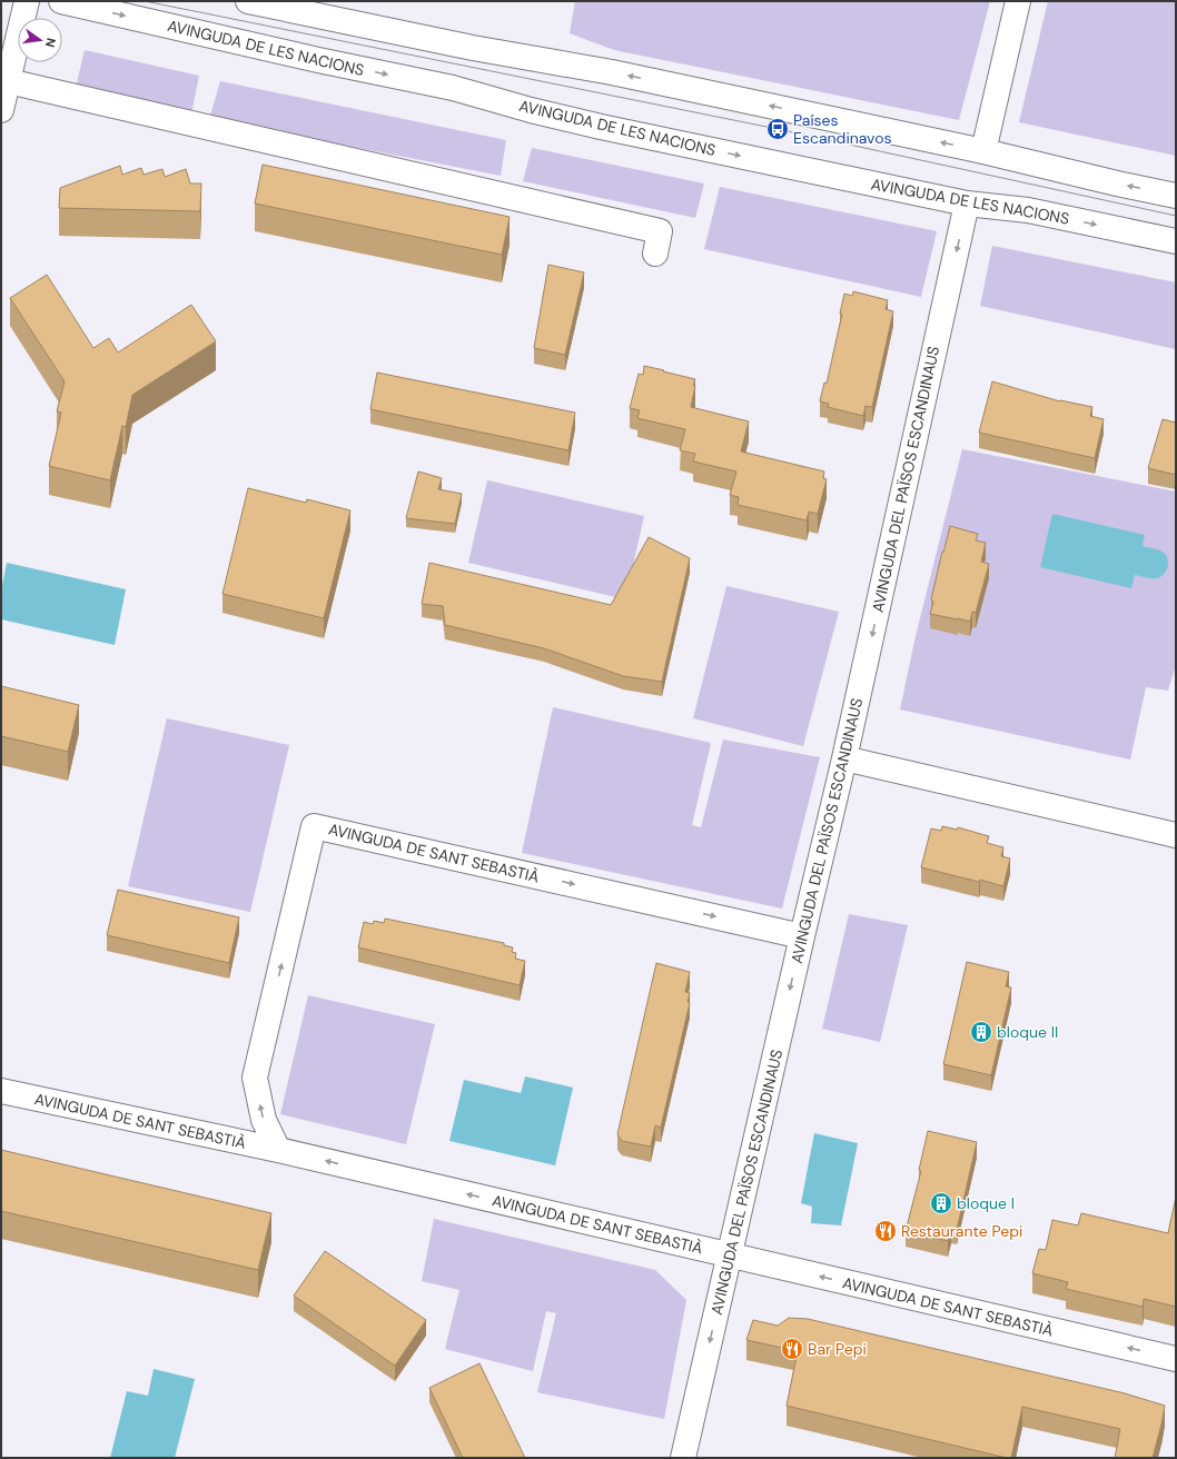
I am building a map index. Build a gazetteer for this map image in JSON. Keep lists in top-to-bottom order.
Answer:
{
  "streets": {
    "street": ["AVINGUDA DE LES NACIONS", "AVINGUDA DEL PAÏSOS ESCANDINAUS", "AVINGUDA DE SANT SEBASTIÀ"]
  },
  "crossings": [
    ["AVINGUDA DE LES NACIONS", "AVINGUDA DEL PAÏSOS ESCANDINAUS"],
    ["AVINGUDA DEL PAÏSOS ESCANDINAUS", "AVINGUDA DE SANT SEBASTIÀ"]
  ],
  "one_way": ["AVINGUDA DEL PAÏSOS ESCANDINAUS"],
  "places": {
    "bus stop": ["Países Escandinavos"],
    "building": ["bloque II", "bloque I"],
    "restaurant": ["Restaurante Pepi", "Bar Pepi"]
  },
  "north": "right"
}
